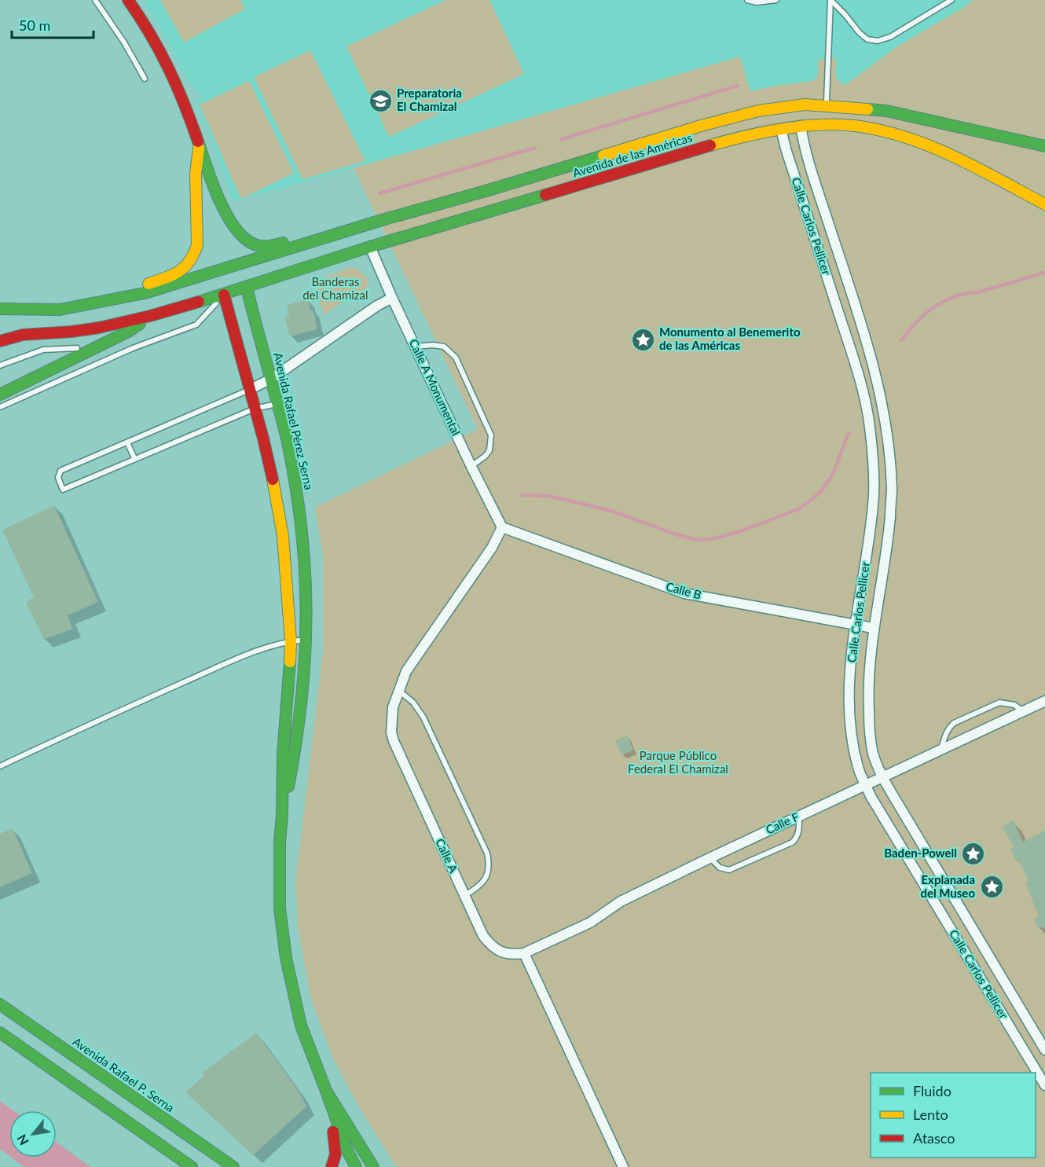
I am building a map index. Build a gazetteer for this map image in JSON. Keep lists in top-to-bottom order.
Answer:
{
  "streets": {
    "main road": ["Avenida de las Américas", "Avenida Rafael Pérez Serna", "Avenida Rafael P. Serna"],
    "street": [
      "Calle Carlos Pellicer",
      "Calle A Monumental",
      "Calle B",
      "Calle F",
      "Calle A"
    ]
  },
  "crossings": [
    ["Avenida de las Américas", "Calle Carlos Pellicer"],
    ["Avenida de las Américas", "Calle A Monumental"],
    ["Avenida de las Américas", "Avenida Rafael Pérez Serna"],
    ["Calle Carlos Pellicer", "Calle B"],
    ["Calle Carlos Pellicer", "Calle F"],
    ["Calle A Monumental", "Calle B"],
    ["Calle A Monumental", "Calle A"],
    ["Calle B", "Calle A"],
    ["Calle F", "Calle A"]
  ],
  "parks": ["Banderas del Chamizal", "Parque Público Federal El Chamizal"],
  "places": {
    "school or university": ["Preparatoria El Chamizal"],
    "place": ["Monumento al Benemerito de las Américas", "Baden-Powell", "Explanada del Museo"]
  },
  "legend": ["Fluido", "Lento", "Atasco"],
  "scale_bar": "50 m",
  "north": "bottom left"
}
